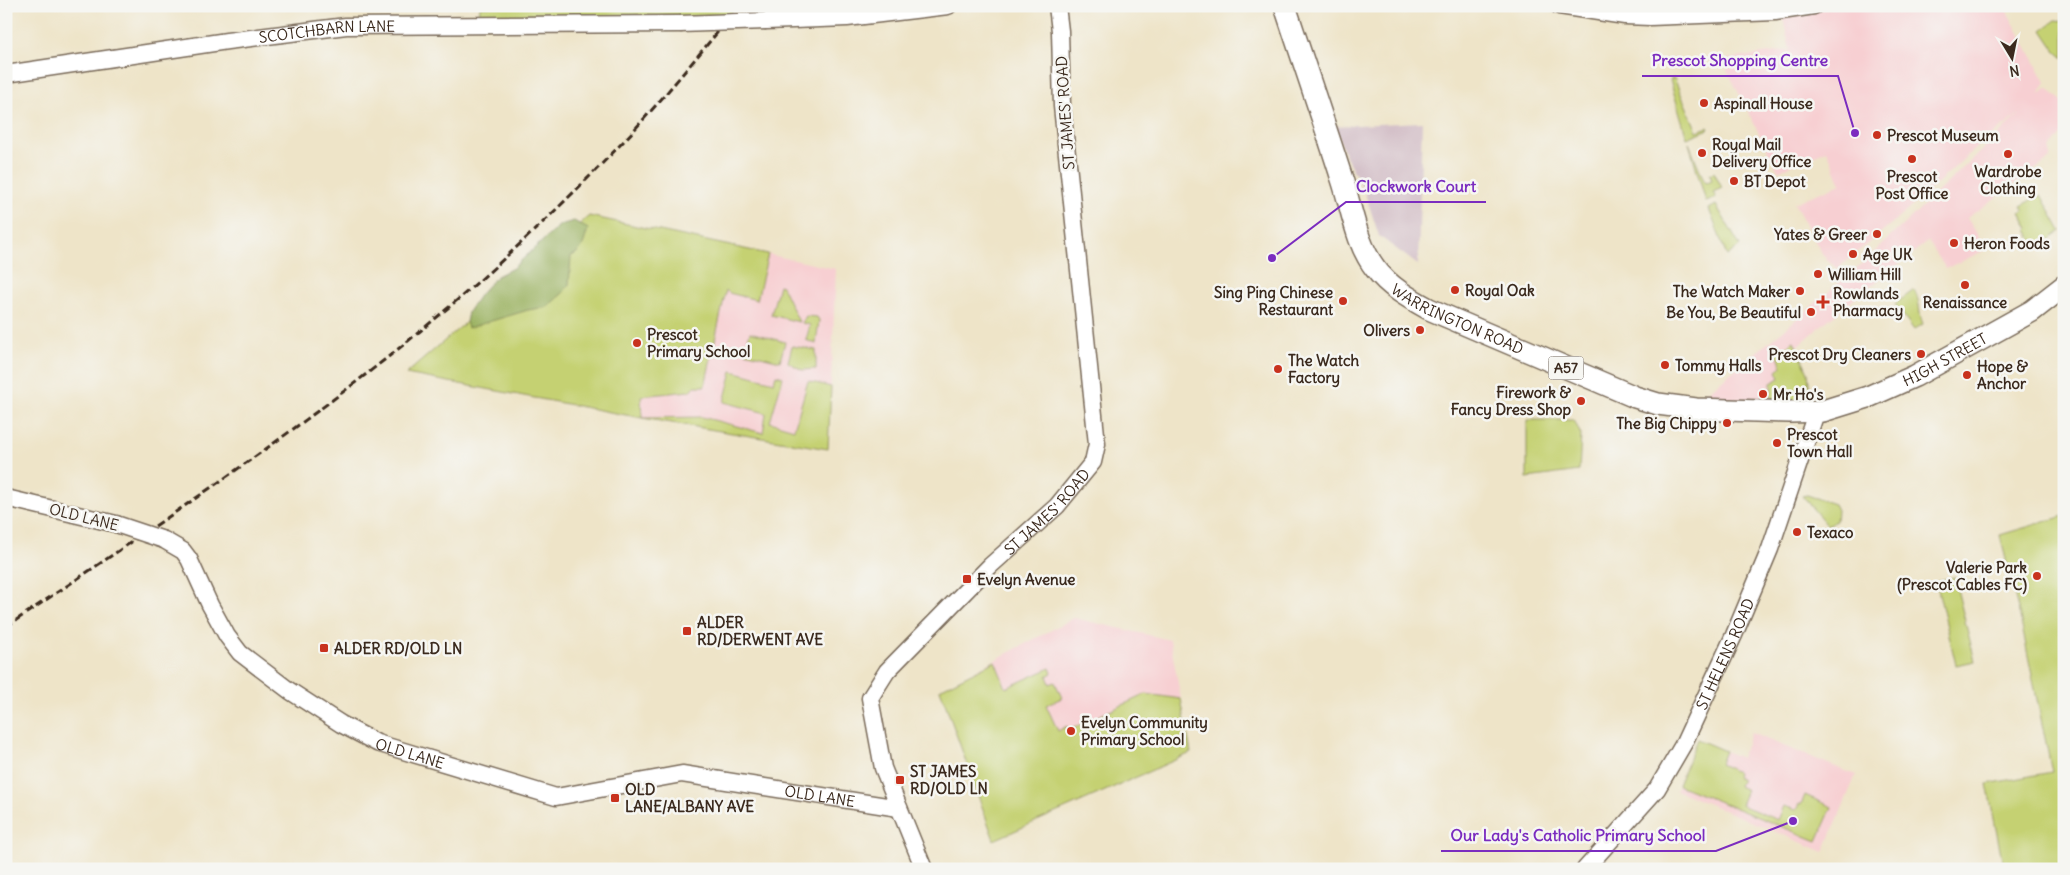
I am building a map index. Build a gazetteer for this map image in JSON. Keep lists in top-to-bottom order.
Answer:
{
  "streets": {
    "highway": ["WARRINGTON ROAD", "HIGH STREET", "A57"],
    "street": [
      "SCOTCHBARN LANE",
      "ST JAMES' ROAD",
      "OLD LANE",
      "ST HELENS ROAD"
    ]
  },
  "crossings": [
    ["ST JAMES' ROAD", "OLD LANE"],
    ["WARRINGTON ROAD", "HIGH STREET"],
    ["WARRINGTON ROAD", "ST HELENS ROAD"],
    ["HIGH STREET", "ST HELENS ROAD"]
  ],
  "places": {
    "other": [
      "Aspinall House",
      "Prescot Shopping Centre",
      "Prescot Museum",
      "Royal Mail Delivery Office",
      "Wardrobe Clothing",
      "Prescot Post Office",
      "BT Depot",
      "Yates & Greer",
      "Heron Foods",
      "Age UK",
      "Clockwork Court",
      "William Hill",
      "Renaissance",
      "Royal Oak",
      "The Watch Maker",
      "Sing Ping Chinese Restaurant",
      "Be You, Be Beautiful",
      "Olivers",
      "Prescot Primary School",
      "Prescot Dry Cleaners",
      "Tommy Halls",
      "The Watch Factory",
      "Hope & Anchor",
      "Mr Ho's",
      "Firework & Fancy Dress Shop",
      "The Big Chippy",
      "Prescot Town Hall",
      "Texaco",
      "Valerie Park (Prescot Cables FC)",
      "Evelyn Community Primary School",
      "Our Lady's Catholic Primary School"
    ],
    "health": ["Rowlands Pharmacy"],
    "transit": [
      "Evelyn Avenue",
      "ALDER RD/DERWENT AVE",
      "ALDER RD/OLD LN",
      "ST JAMES RD/OLD LN",
      "OLD LANE/ALBANY AVE"
    ]
  },
  "north": "bottom"
}
